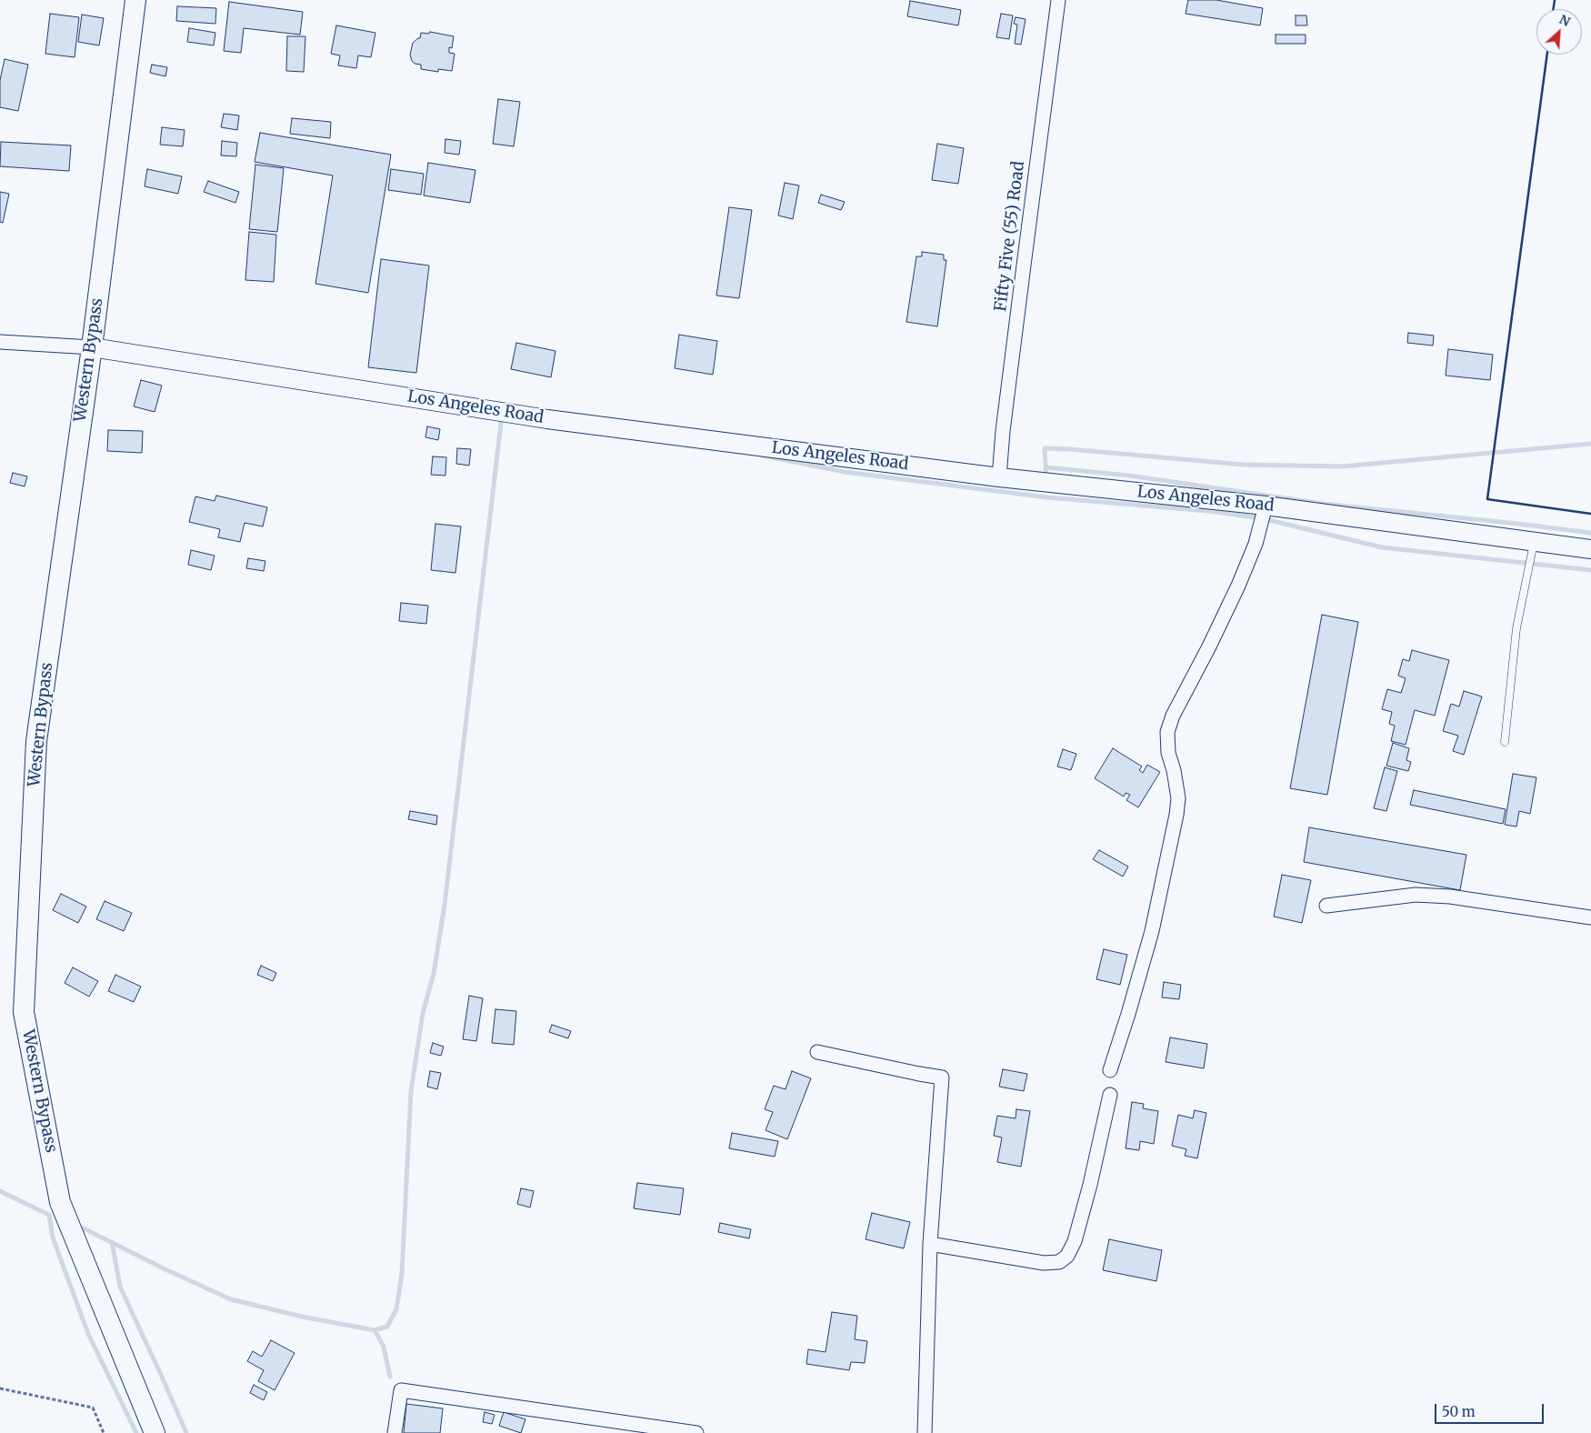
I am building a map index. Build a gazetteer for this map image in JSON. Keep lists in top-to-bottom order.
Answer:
{
  "streets": {
    "main road": ["Western Bypass", "Los Angeles Road"],
    "street": ["Fifty Five (55) Road"]
  },
  "crossings": [
    ["Fifty Five (55) Road", "Los Angeles Road"],
    ["Western Bypass", "Los Angeles Road"]
  ],
  "scale_bar": "50 m",
  "north": "top right"
}
